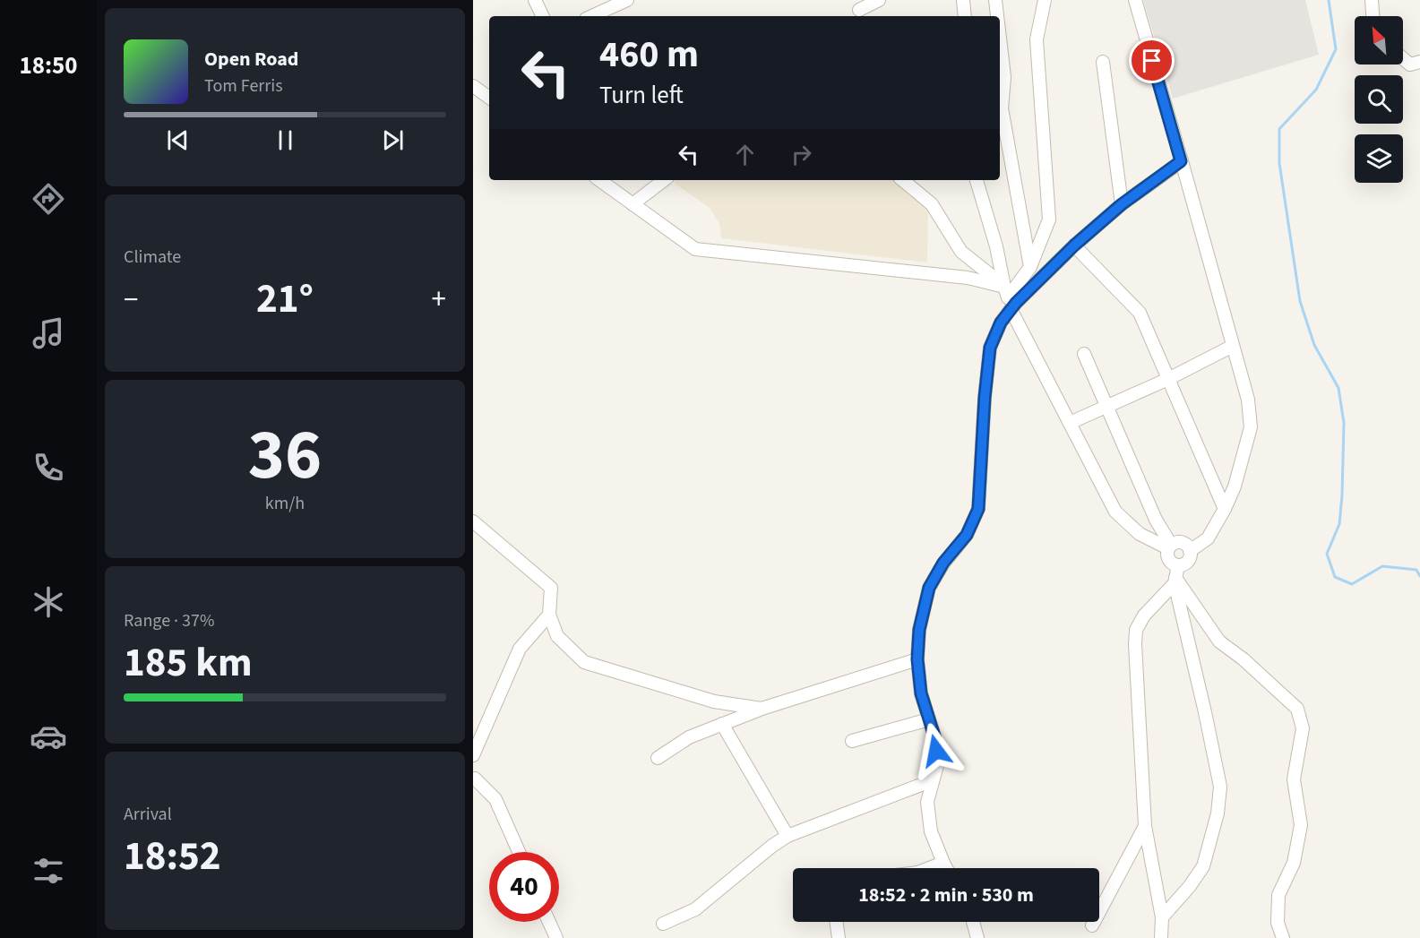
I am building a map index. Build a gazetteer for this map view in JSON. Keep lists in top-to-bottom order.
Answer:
{
  "north": "top left",
  "page": {
    "tabs": "18:50",
    "turn": ["460 m", "Turn left"],
    "song": ["Open Road", "Tom Ferris"],
    "tile": [
      "Climate",
      ["36", "km/h"],
      ["Range · 37%", "185 km"],
      ["Arrival", "18:52"]
    ],
    "heat": ["−", "21°", "+"],
    "limit": "40",
    "trip": "18:52 · 2 min · 530 m"
  }
}
